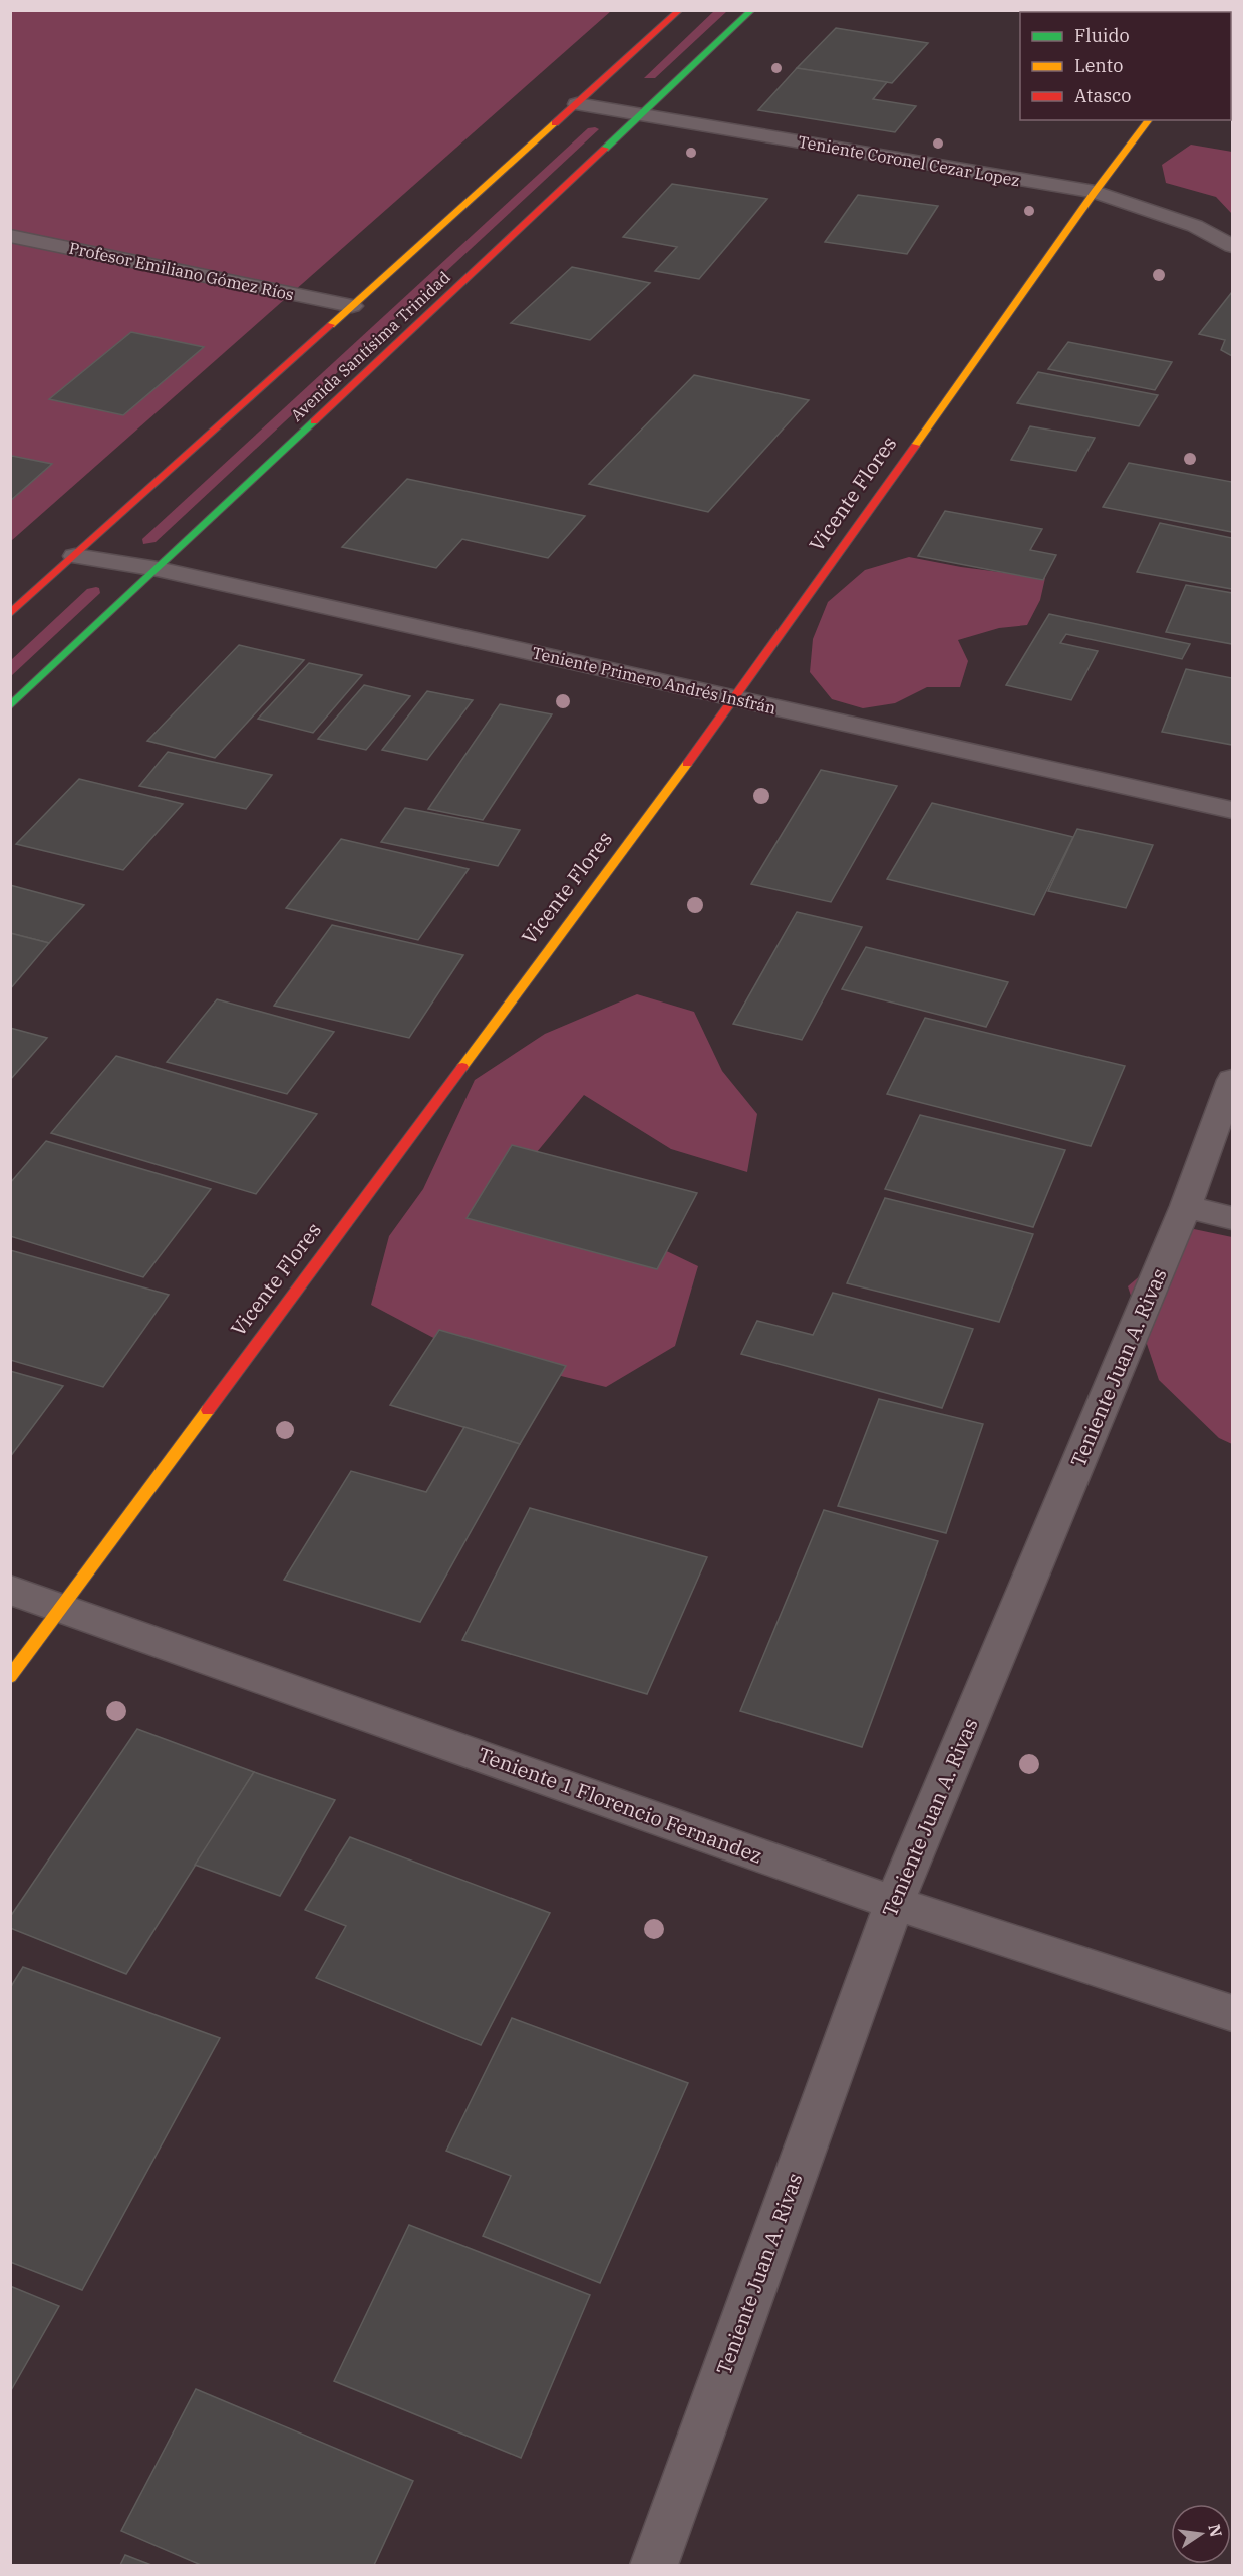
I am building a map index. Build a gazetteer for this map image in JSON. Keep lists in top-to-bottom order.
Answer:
{
  "streets": {
    "main road": ["Avenida Santísima Trinidad", "Vicente Flores"],
    "street": [
      "Teniente Coronel Cezar Lopez",
      "Profesor Emiliano Gómez Ríos",
      "Teniente Primero Andrés Insfrán",
      "Teniente Juan A. Rivas",
      "Teniente 1 Florencio Fernandez"
    ]
  },
  "crossings": [
    ["Teniente Coronel Cezar Lopez", "Avenida Santísima Trinidad"],
    ["Teniente Coronel Cezar Lopez", "Vicente Flores"],
    ["Avenida Santísima Trinidad", "Teniente Primero Andrés Insfrán"],
    ["Vicente Flores", "Teniente Primero Andrés Insfrán"],
    ["Vicente Flores", "Teniente 1 Florencio Fernandez"],
    ["Teniente Juan A. Rivas", "Teniente 1 Florencio Fernandez"]
  ],
  "legend": ["Fluido", "Lento", "Atasco"],
  "north": "right"
}
